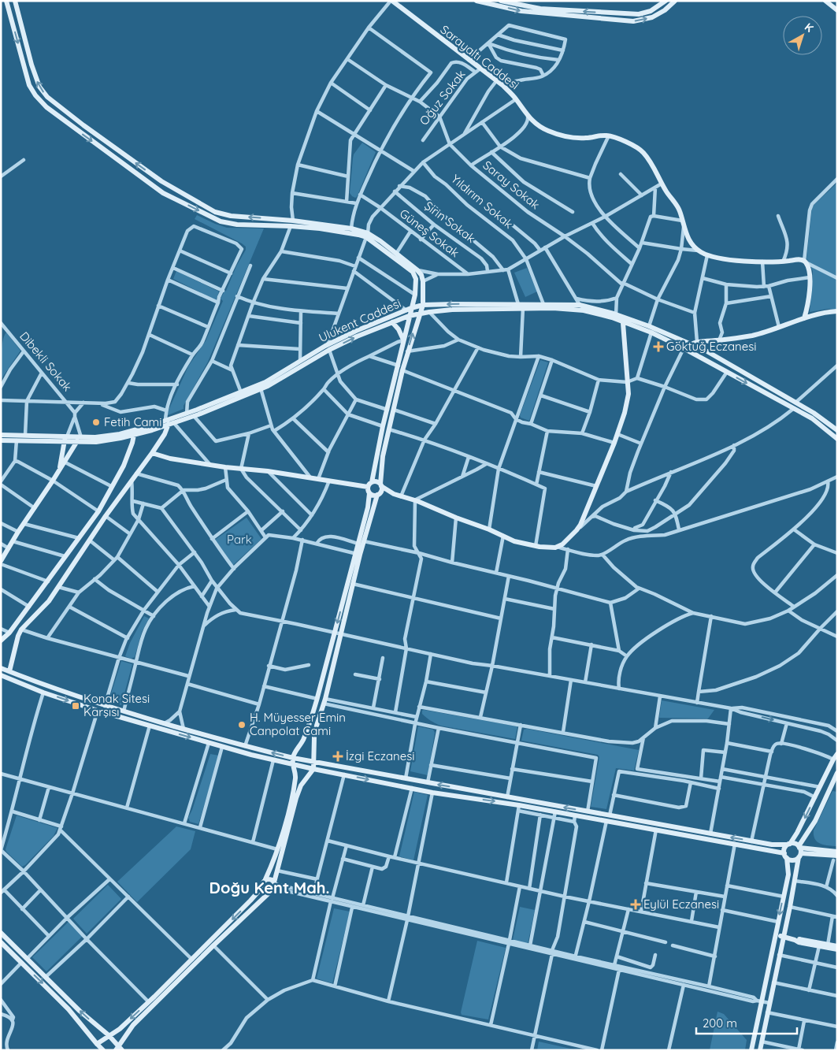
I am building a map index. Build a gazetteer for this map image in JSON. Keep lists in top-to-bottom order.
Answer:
{
  "streets": {
    "street": [
      "Sarayaltı Caddesi",
      "Oğuz Sokak",
      "Saray Sokak",
      "Yıldırım Sokak",
      "Şirin Sokak",
      "Güneş Sokak",
      "Ulukent Caddesi",
      "Dibekli Sokak"
    ]
  },
  "crossings": [
    ["Sarayaltı Caddesi", "Oğuz Sokak"],
    ["Yıldırım Sokak", "Ulukent Caddesi"]
  ],
  "districts": ["Doğu Kent Mah."],
  "parks": ["Park"],
  "places": {
    "health": ["Göktuğ Eczanesi", "İzgi Eczanesi", "Eylül Eczanesi"],
    "other": ["Fetih Cami", "H. Müyesser Emin Canpolat Cami"],
    "transit": ["Konak Sitesi Karşısı"]
  },
  "scale_bar": "200 m",
  "north": "top right"
}
